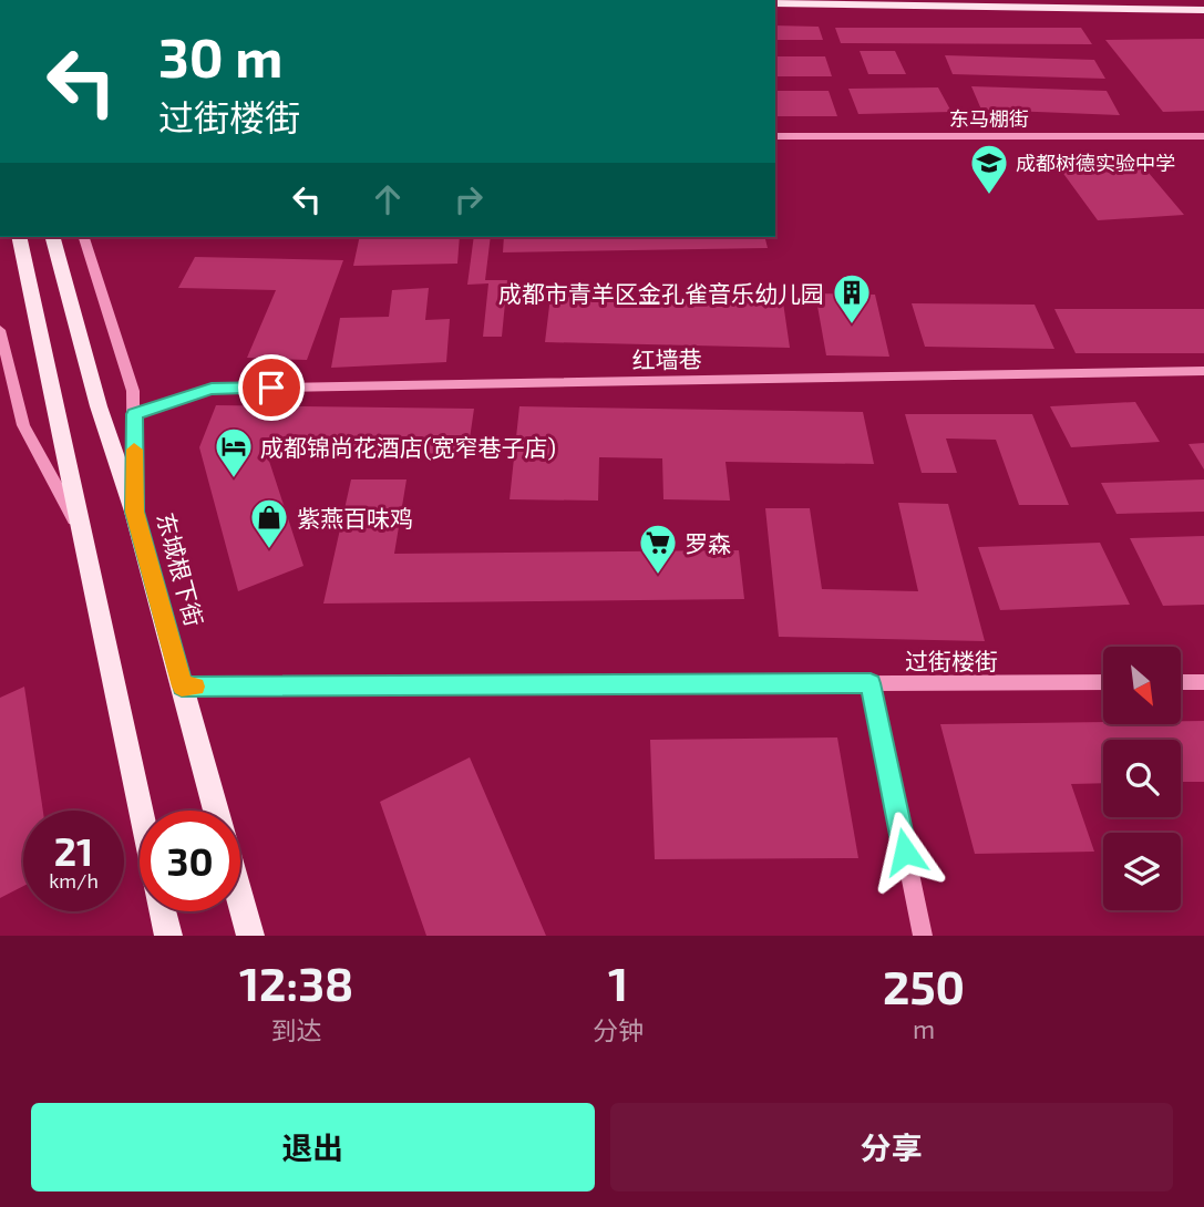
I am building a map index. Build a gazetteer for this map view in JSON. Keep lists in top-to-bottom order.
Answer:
{
  "streets": {
    "main road": ["东城根下街"],
    "street": ["东马棚街", "红墙巷", "过街楼街"]
  },
  "crossings": [
    ["红墙巷", "东城根下街"],
    ["东城根下街", "过街楼街"]
  ],
  "places": {
    "school or university": ["成都树德实验中学"],
    "building": ["成都市青羊区金孔雀音乐幼儿园"],
    "hotel": ["成都锦尚花酒店(宽窄巷子店)"],
    "shop": ["紫燕百味鸡"],
    "supermarket": ["罗森"]
  },
  "north": "bottom right",
  "page": {
    "turn": ["30 m", "过街楼街"],
    "speed": "21 km/h",
    "limit": "30",
    "eta": [
      "12:38",
      "到达",
      "1",
      "分钟",
      "250",
      "m"
    ],
    "buttons": ["退出", "分享"]
  }
}
